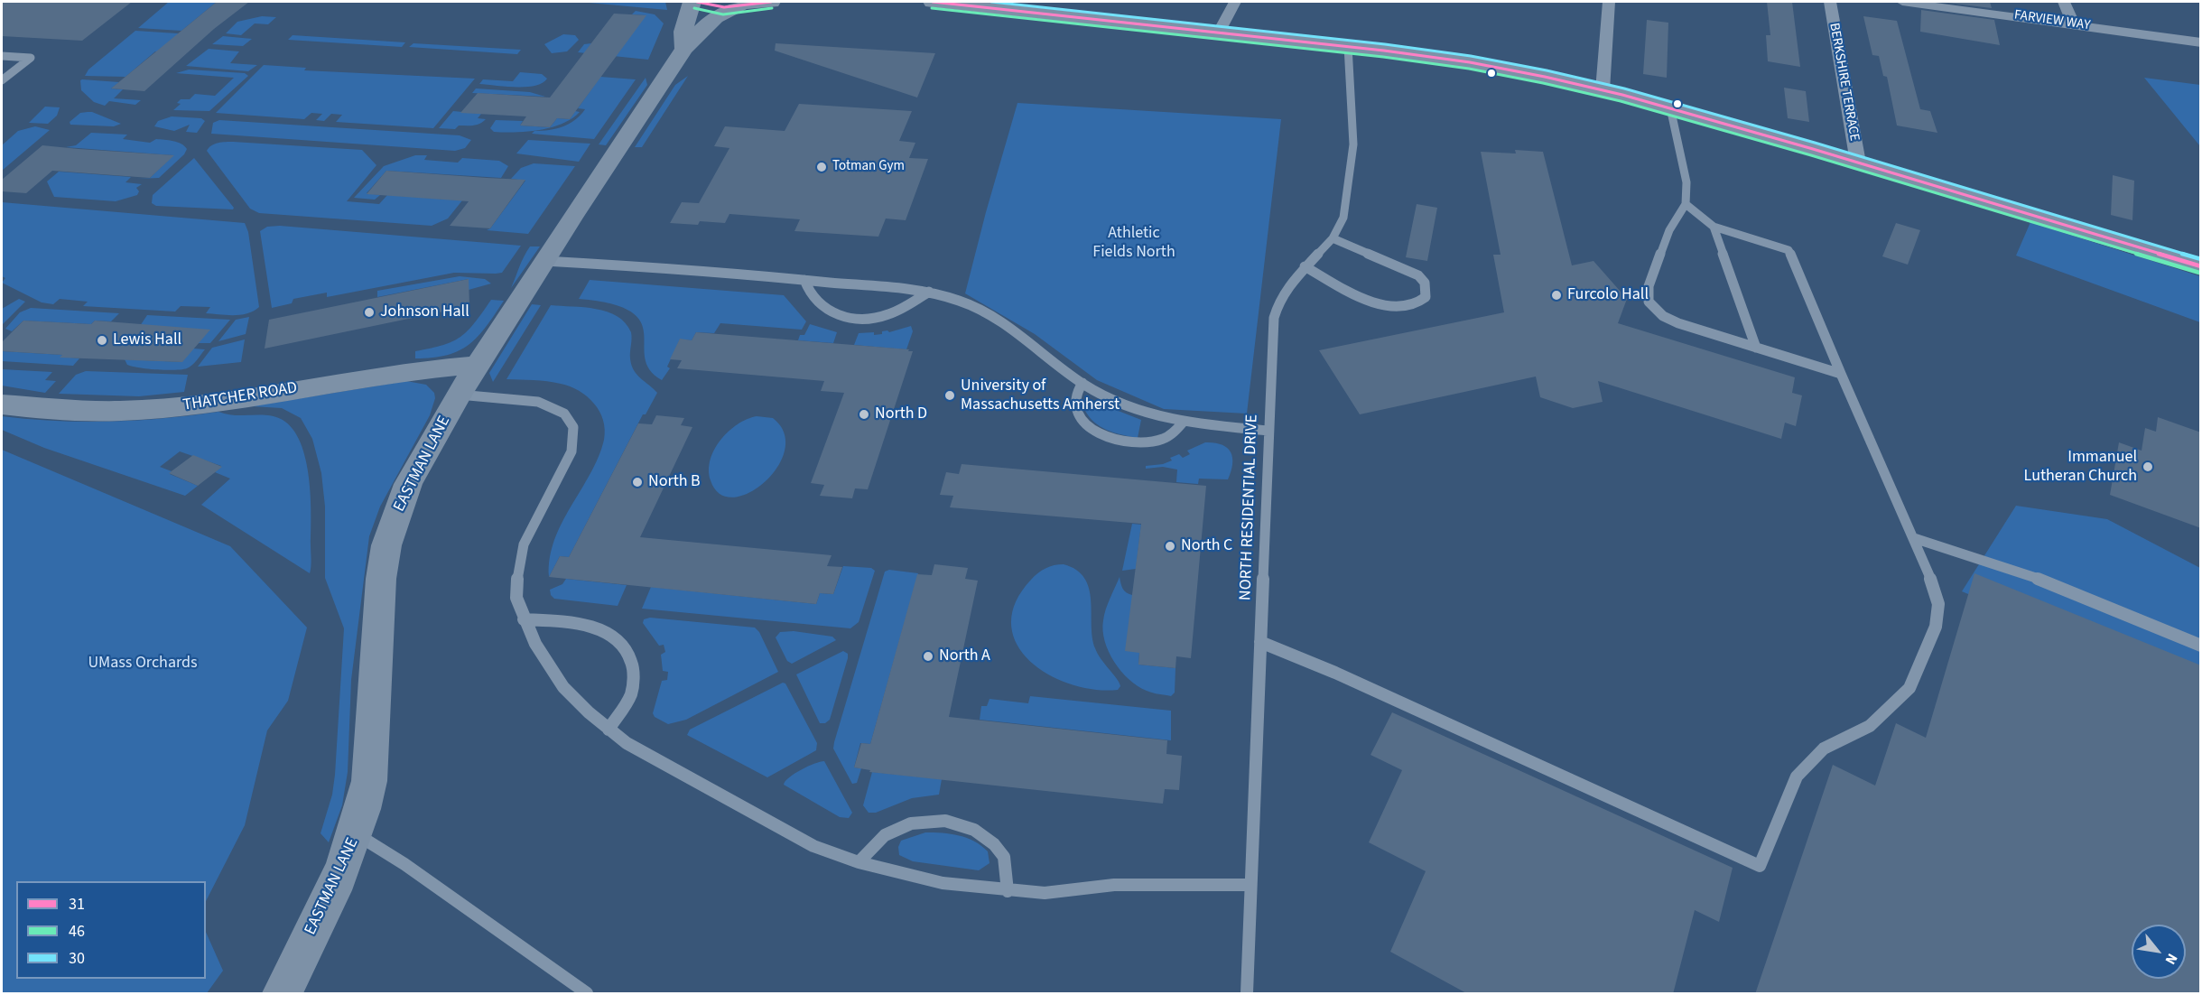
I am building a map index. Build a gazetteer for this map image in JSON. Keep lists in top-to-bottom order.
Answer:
{
  "streets": {
    "street": [
      "FARVIEW WAY",
      "BERKSHIRE TERRACE",
      "THATCHER ROAD",
      "EASTMAN LANE"
    ],
    "lane": ["NORTH RESIDENTIAL DRIVE"]
  },
  "crossings": [
    ["THATCHER ROAD", "EASTMAN LANE"]
  ],
  "parks": ["Athletic Fields North", "UMass Orchards"],
  "places": [
    "Totman Gym",
    "Furcolo Hall",
    "Johnson Hall",
    "Lewis Hall",
    "University of Massachusetts Amherst",
    "North D",
    "Immanuel Lutheran Church",
    "North B",
    "North C",
    "North A"
  ],
  "lines": ["transit line 31", "transit line 30", "transit line 46"],
  "legend": ["31", "46", "30"],
  "north": "bottom right"
}
